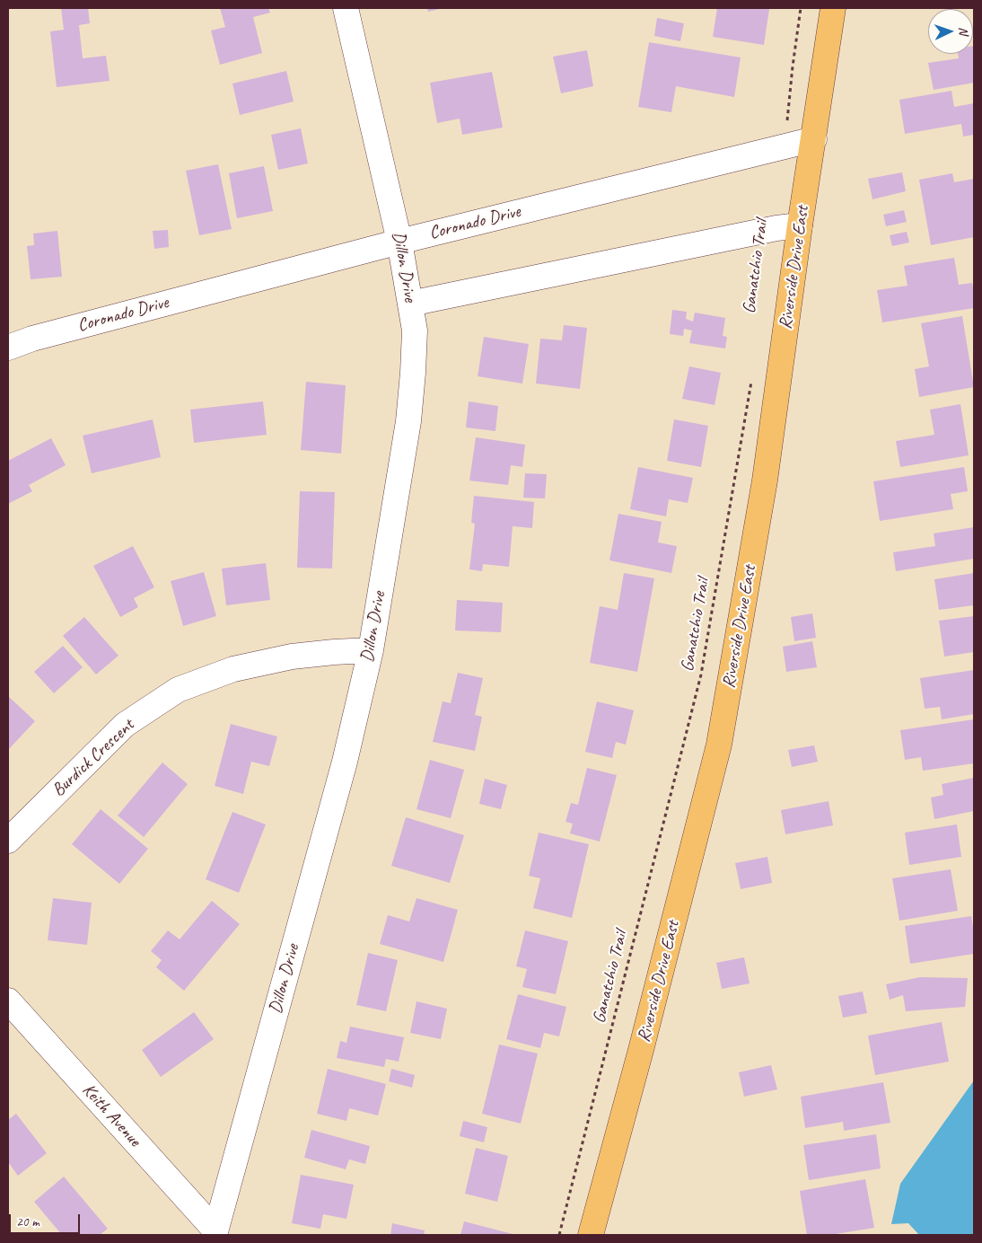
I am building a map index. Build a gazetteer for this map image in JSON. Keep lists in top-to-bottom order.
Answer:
{
  "streets": {
    "main road": ["Riverside Drive East"],
    "street": [
      "Coronado Drive",
      "Dillon Drive",
      "Burdick Crescent",
      "Keith Avenue"
    ],
    "path": ["Ganatchio Trail"]
  },
  "crossings": [
    ["Coronado Drive", "Dillon Drive"],
    ["Coronado Drive", "Riverside Drive East"],
    ["Dillon Drive", "Burdick Crescent"],
    ["Dillon Drive", "Keith Avenue"]
  ],
  "scale_bar": "20 m",
  "north": "right"
}
